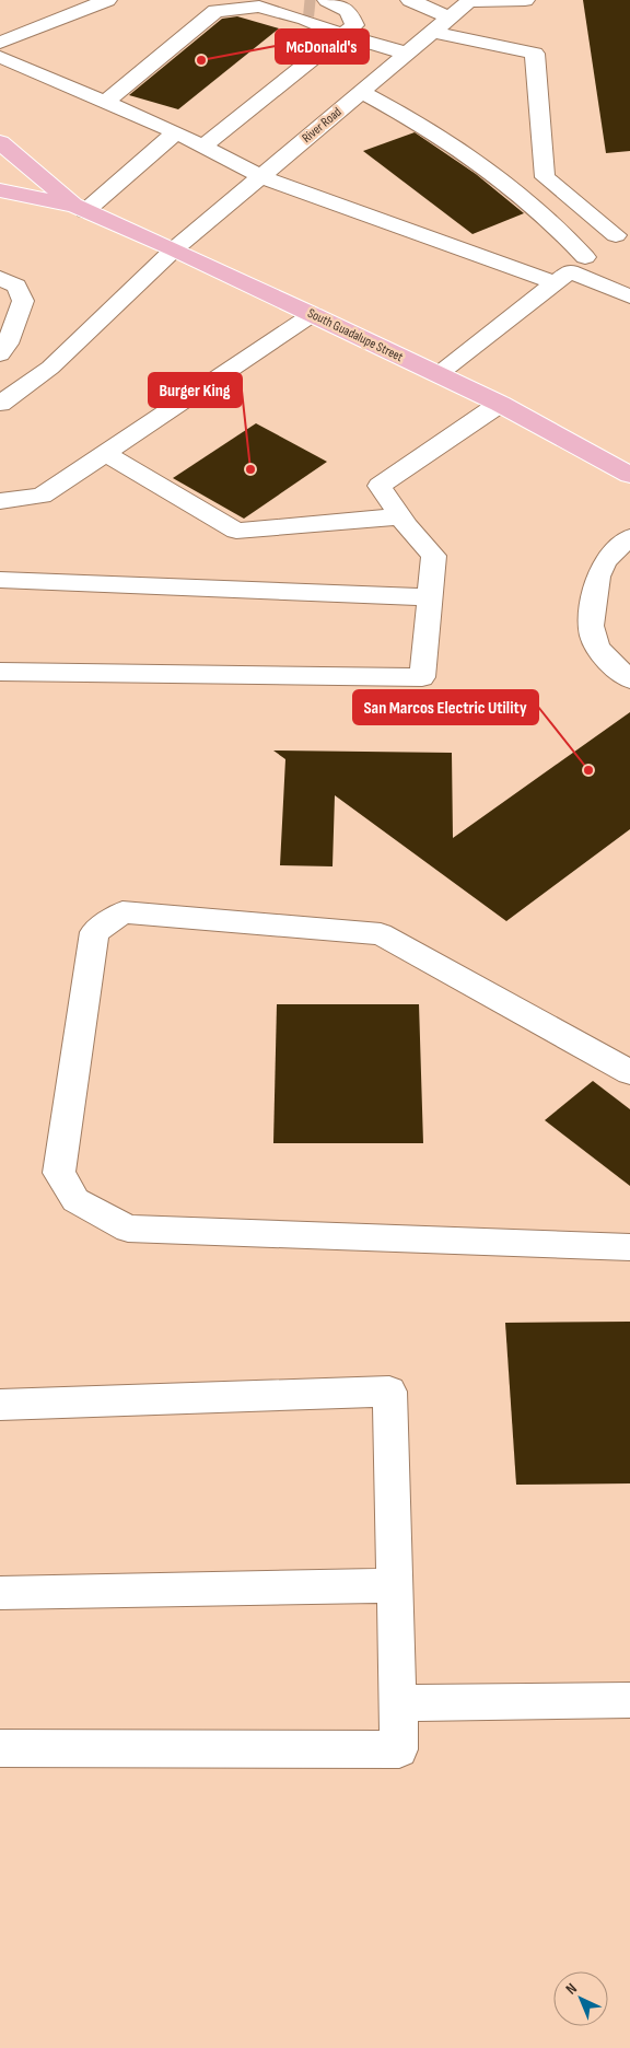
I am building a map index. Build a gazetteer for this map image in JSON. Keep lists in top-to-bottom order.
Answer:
{
  "streets": {
    "main road": ["South Guadalupe Street"],
    "street": ["River Road"]
  },
  "crossings": [
    ["River Road", "South Guadalupe Street"]
  ],
  "places": ["McDonald's", "Burger King", "San Marcos Electric Utility"],
  "north": "top left"
}
